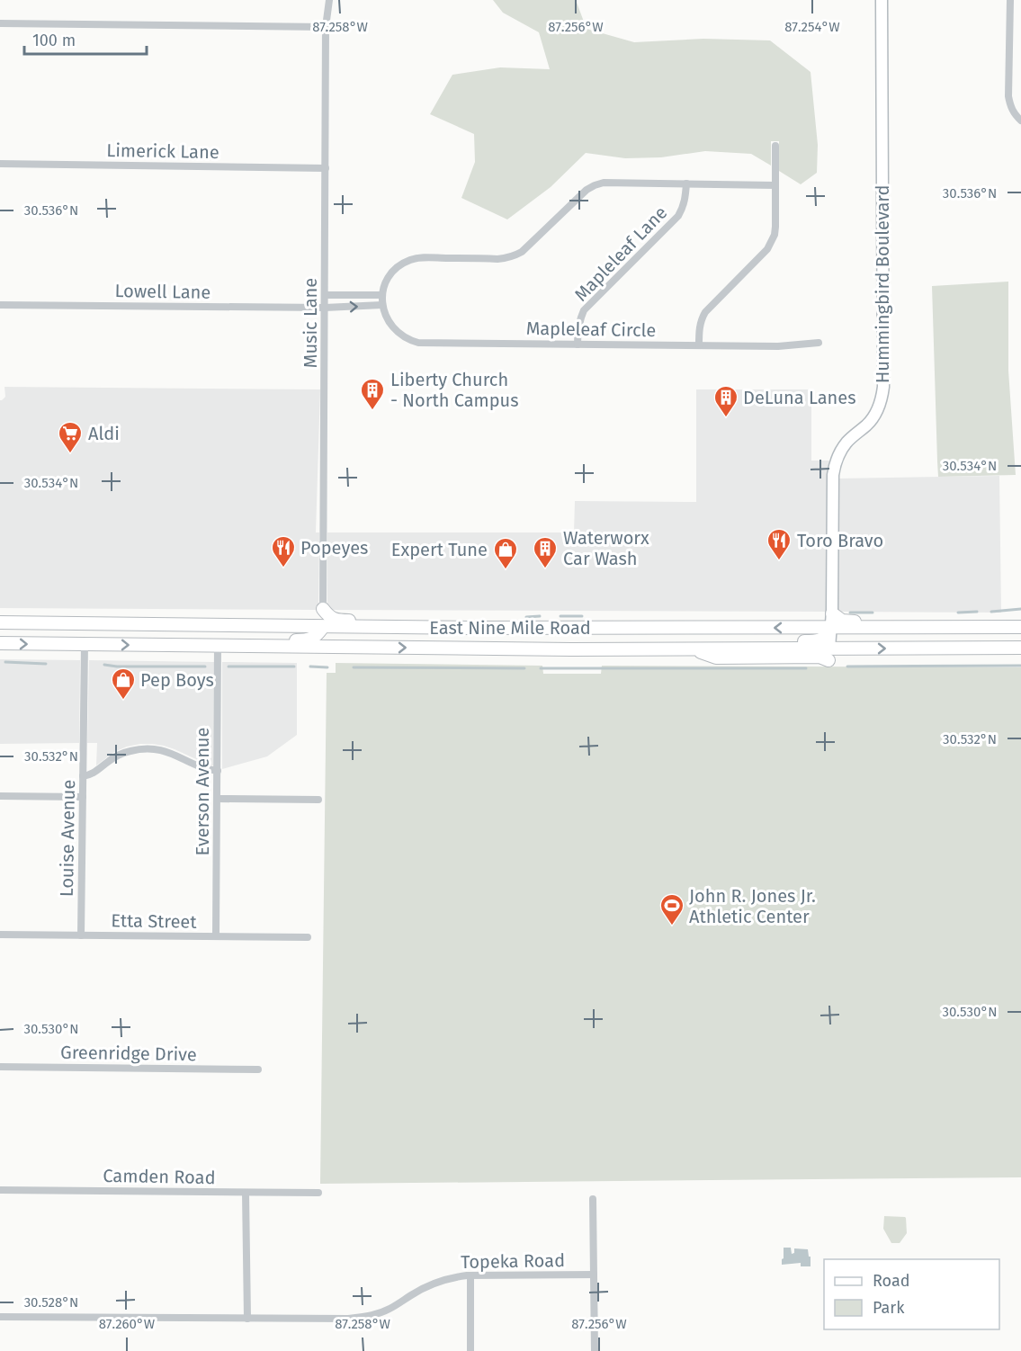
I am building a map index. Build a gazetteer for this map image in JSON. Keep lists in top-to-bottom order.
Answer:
{
  "streets": {
    "main road": ["East Nine Mile Road"],
    "street": [
      "Limerick Lane",
      "Mapleleaf Lane",
      "Hummingbird Boulevard",
      "Lowell Lane",
      "Music Lane",
      "Mapleleaf Circle",
      "Everson Avenue",
      "Louise Avenue",
      "Etta Street",
      "Greenridge Drive",
      "Camden Road",
      "Topeka Road"
    ]
  },
  "crossings": [
    ["Limerick Lane", "Music Lane"],
    ["Mapleleaf Lane", "Mapleleaf Circle"],
    ["Hummingbird Boulevard", "East Nine Mile Road"],
    ["Lowell Lane", "Music Lane"],
    ["Music Lane", "East Nine Mile Road"],
    ["East Nine Mile Road", "Everson Avenue"],
    ["East Nine Mile Road", "Louise Avenue"],
    ["Everson Avenue", "Etta Street"],
    ["Louise Avenue", "Etta Street"]
  ],
  "places": {
    "building": ["Liberty Church - North Campus", "DeLuna Lanes", "Waterworx Car Wash"],
    "supermarket": ["Aldi"],
    "restaurant": ["Toro Bravo", "Popeyes"],
    "shop": ["Expert Tune", "Pep Boys"],
    "sports": ["John R. Jones Jr. Athletic Center"]
  },
  "legend": ["Road", "Park"],
  "scale_bar": "100 m",
  "coordinates": [
    "87.258°W",
    "87.256°W",
    "87.254°W",
    "30.536°N",
    "30.534°N",
    "30.532°N",
    "30.530°N",
    "30.528°N",
    "87.260°W"
  ]
}
